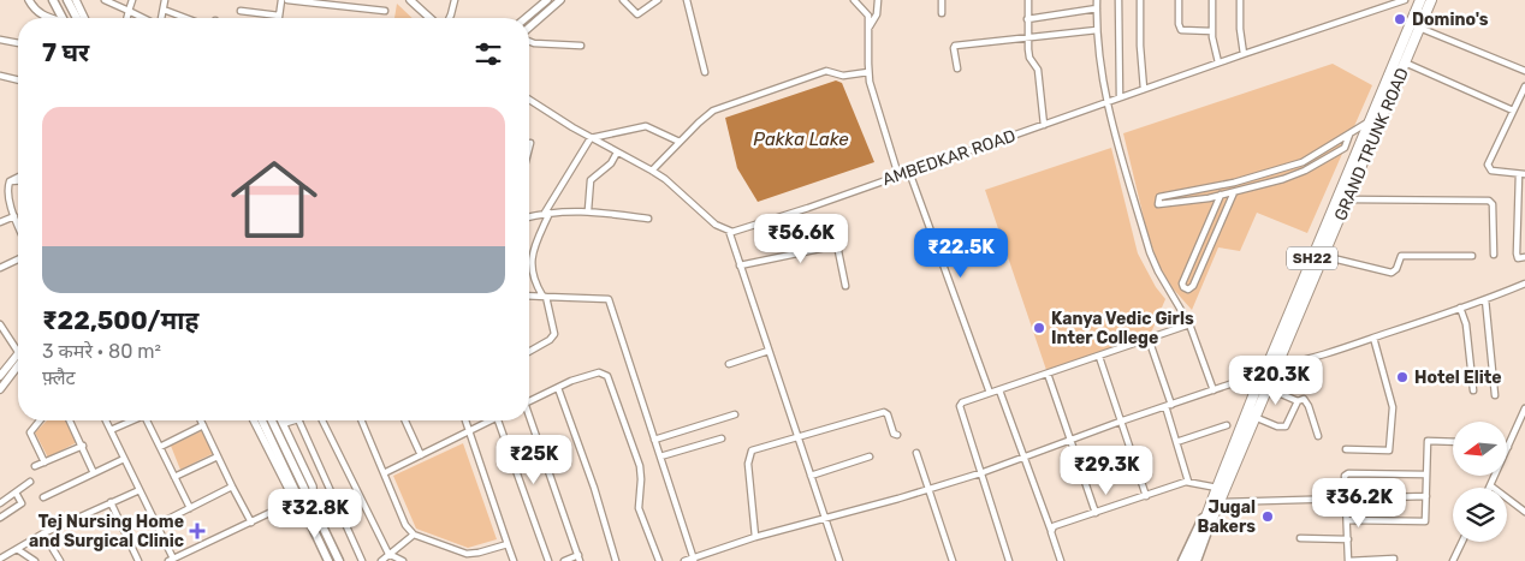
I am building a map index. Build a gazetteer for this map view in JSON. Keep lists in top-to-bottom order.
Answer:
{
  "streets": {
    "highway": ["GRAND TRUNK ROAD", "SH22"],
    "street": ["AMBEDKAR ROAD"]
  },
  "crossings": [
    ["GRAND TRUNK ROAD", "SH22"]
  ],
  "water": ["Pakka Lake"],
  "places": {
    "other": [
      "Domino's",
      "Kanya Vedic Girls Inter College",
      "Hotel Elite",
      "Jugal Bakers"
    ],
    "health": ["Tej Nursing Home and Surgical Clinic"]
  },
  "north": "left",
  "page": {
    "heading": "7 घर",
    "list": [
      {
        "name": "₹22,500/माह",
        "note": "3 कमरे · 80 m² · फ़्लैट"
      }
    ],
    "price": [
      "₹56.6K",
      "₹22.5K",
      "₹20.3K",
      "₹25K",
      "₹29.3K",
      "₹36.2K",
      "₹32.8K"
    ]
  }
}
